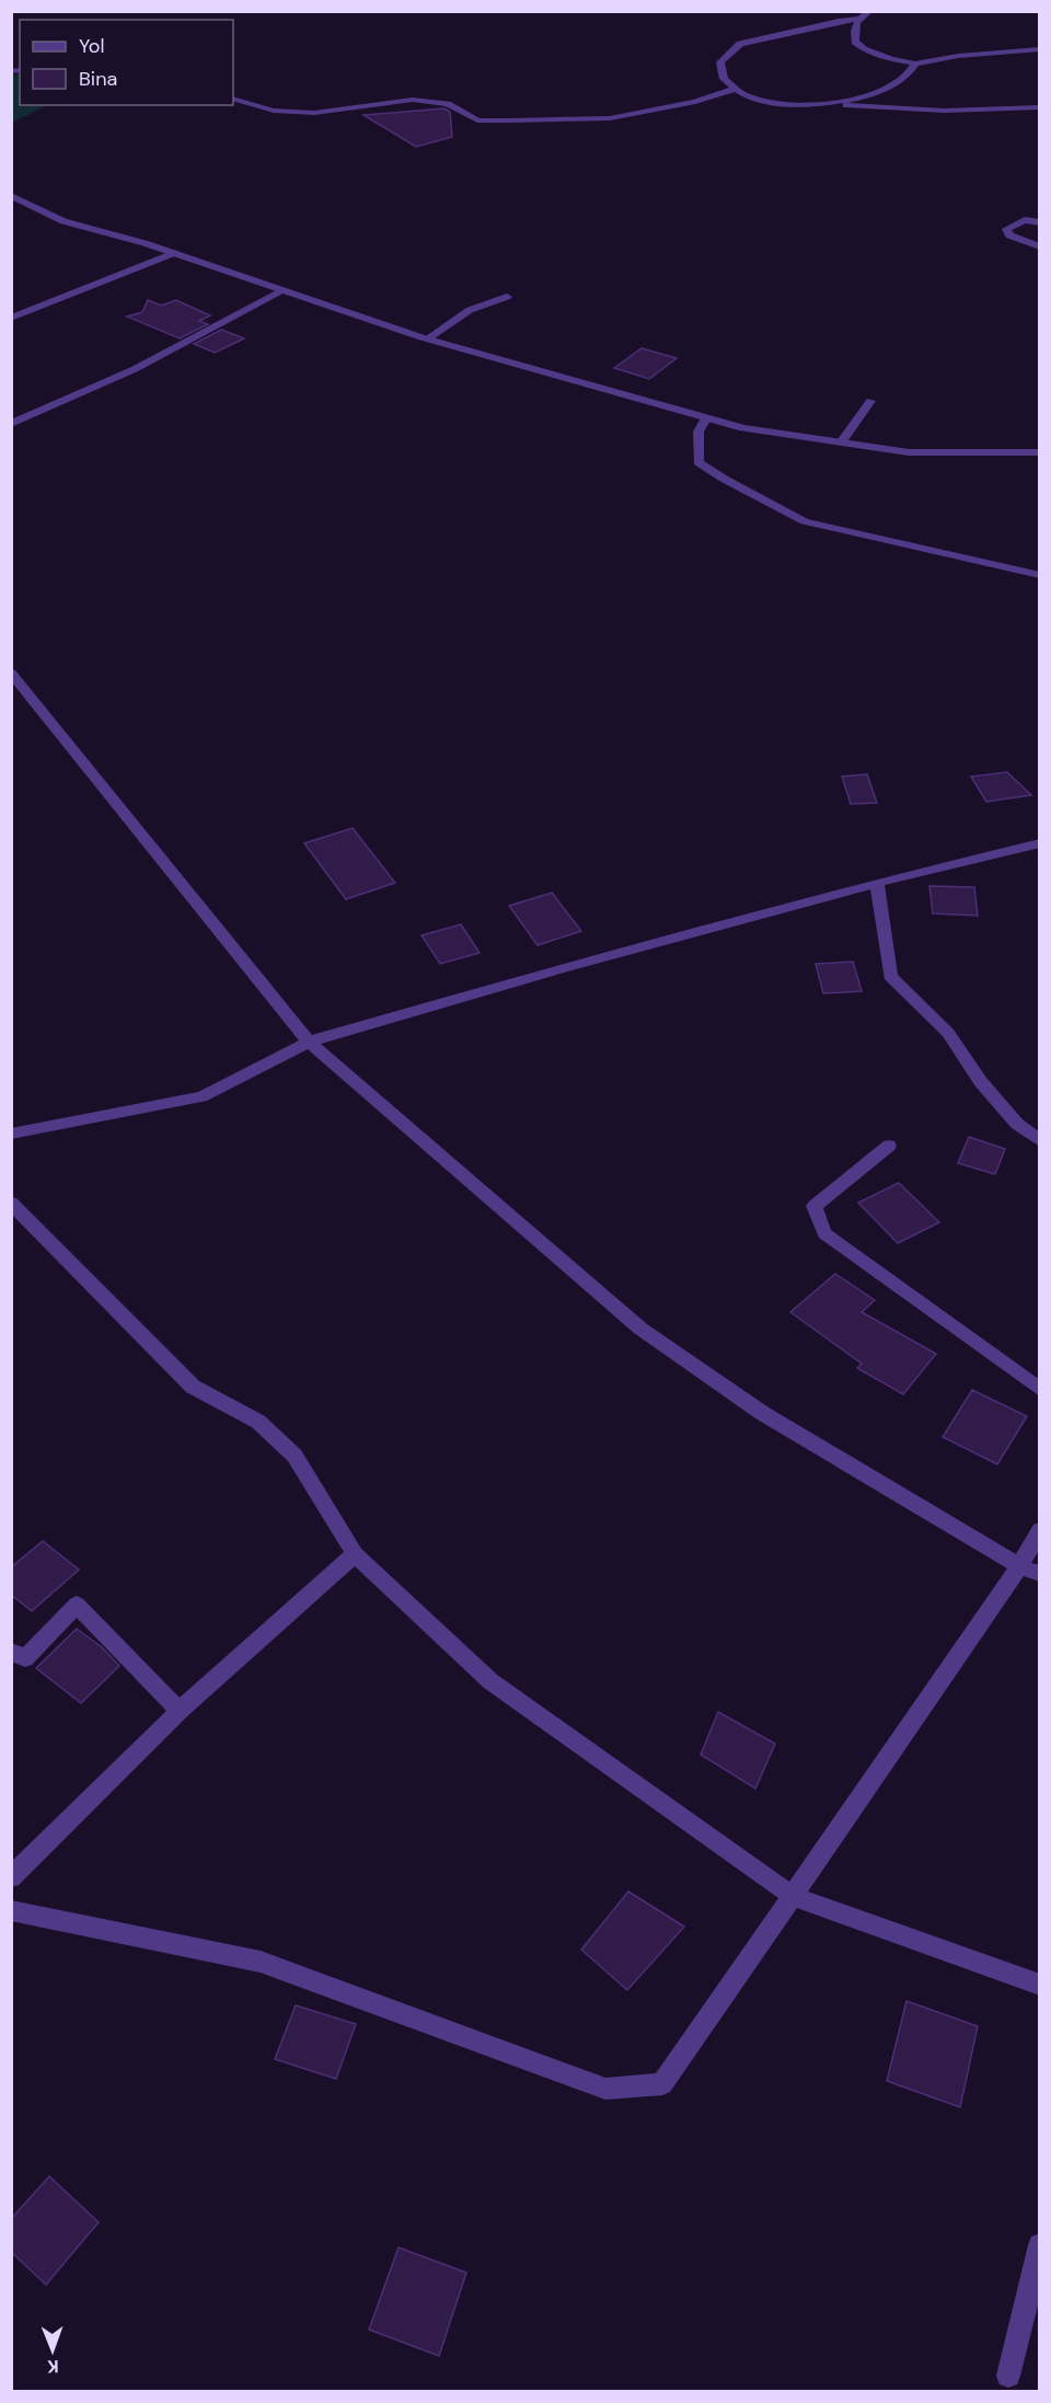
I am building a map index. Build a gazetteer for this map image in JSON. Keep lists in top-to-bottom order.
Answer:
{
  "legend": ["Yol", "Bina"],
  "north": "bottom"
}
